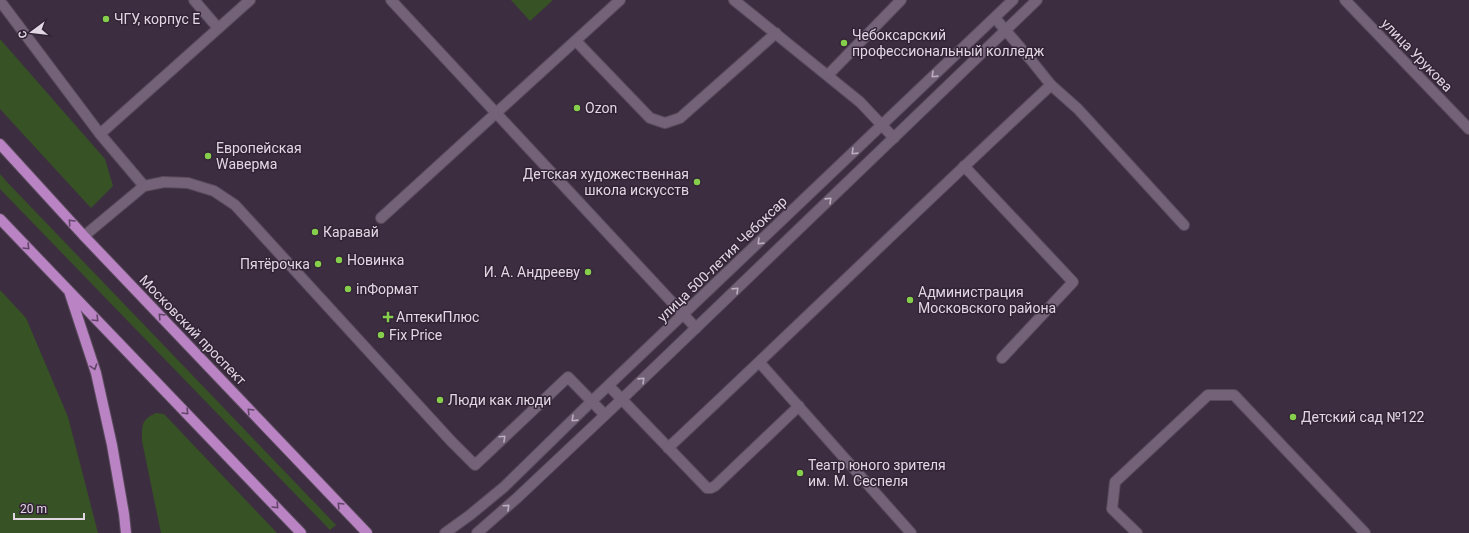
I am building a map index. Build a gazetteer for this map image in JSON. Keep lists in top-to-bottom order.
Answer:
{
  "streets": {
    "main road": ["Московский проспект"],
    "street": ["улица Урукова", "улица 500-летия Чебоксар"]
  },
  "places": {
    "other": [
      "ЧГУ, корпус Е",
      "Чебоксарский профессиональный колледж",
      "Ozon",
      "Европейская Wаверма",
      "Детская художественная школа искусств",
      "Каравай",
      "Новинка",
      "Пятёрочка",
      "И. А. Андрееву",
      "inФормат",
      "Администрация Московского района",
      "Fix Price",
      "Люди как люди",
      "Детский сад №122",
      "Театр юного зрителя им. М. Сеспеля"
    ],
    "health": ["АптекиПлюс"]
  },
  "scale_bar": "20 m",
  "north": "left"
}
